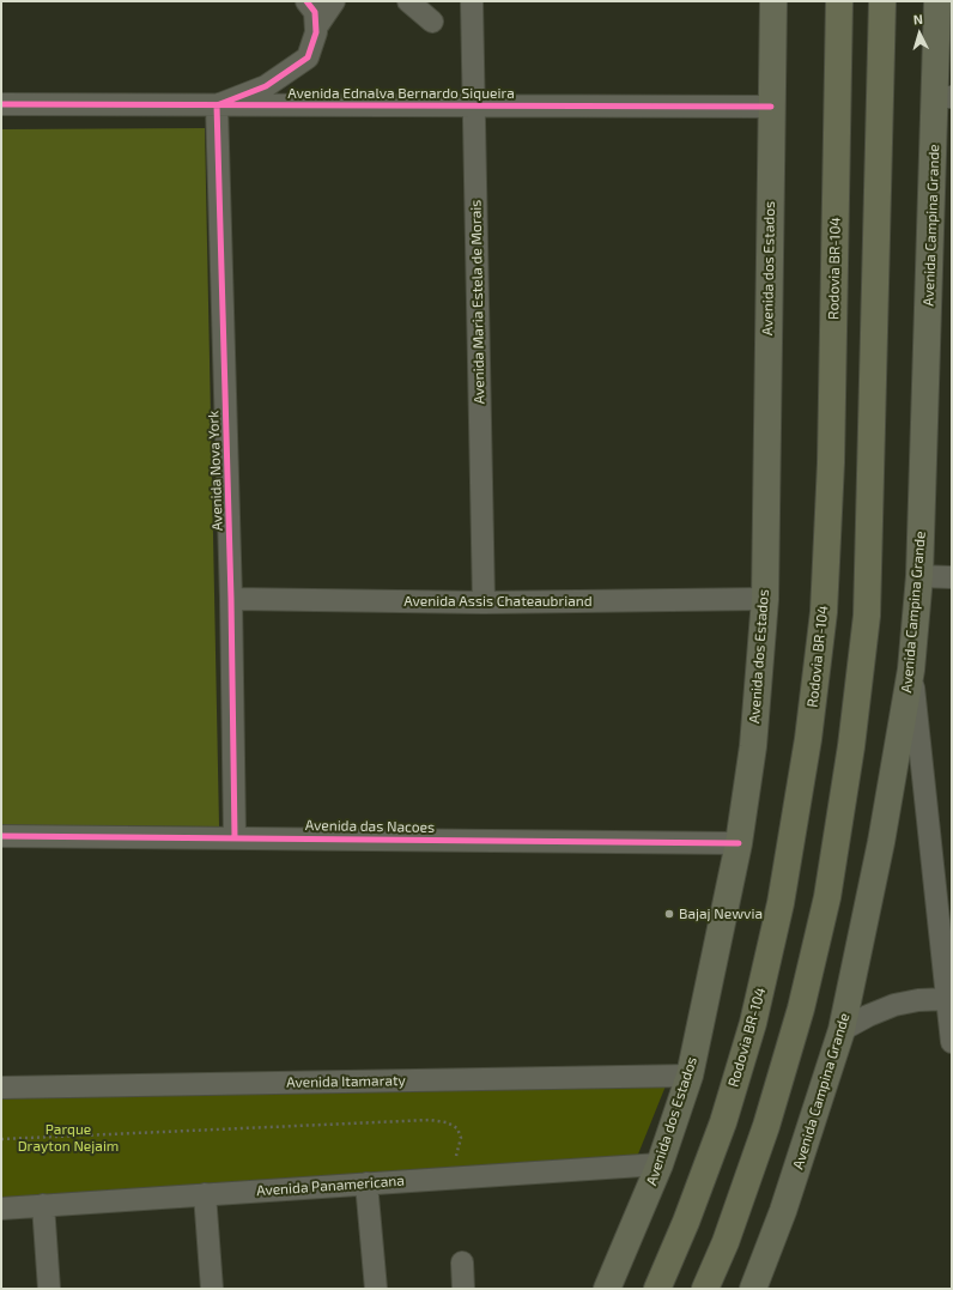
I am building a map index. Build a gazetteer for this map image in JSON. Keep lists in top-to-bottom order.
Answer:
{
  "streets": {
    "highway": ["Rodovia BR-104"],
    "main road": ["Avenida Campina Grande", "Avenida dos Estados"],
    "street": [
      "Avenida Ednalva Bernardo Siqueira",
      "Avenida Maria Estela de Morais",
      "Avenida Nova York",
      "Avenida Assis Chateaubriand",
      "Avenida das Nacoes",
      "Avenida Itamaraty",
      "Avenida Panamericana"
    ]
  },
  "crossings": [
    ["Avenida Ednalva Bernardo Siqueira", "Avenida dos Estados"],
    ["Avenida Ednalva Bernardo Siqueira", "Avenida Maria Estela de Morais"],
    ["Avenida Ednalva Bernardo Siqueira", "Avenida Nova York"],
    ["Avenida dos Estados", "Avenida Assis Chateaubriand"],
    ["Avenida dos Estados", "Avenida das Nacoes"],
    ["Avenida dos Estados", "Avenida Itamaraty"],
    ["Avenida dos Estados", "Avenida Panamericana"],
    ["Avenida Maria Estela de Morais", "Avenida Assis Chateaubriand"],
    ["Avenida Nova York", "Avenida Assis Chateaubriand"],
    ["Avenida Nova York", "Avenida das Nacoes"]
  ],
  "parks": ["Parque Drayton Nejaim"],
  "places": ["Bajaj Newvia"],
  "north": "top"
}
